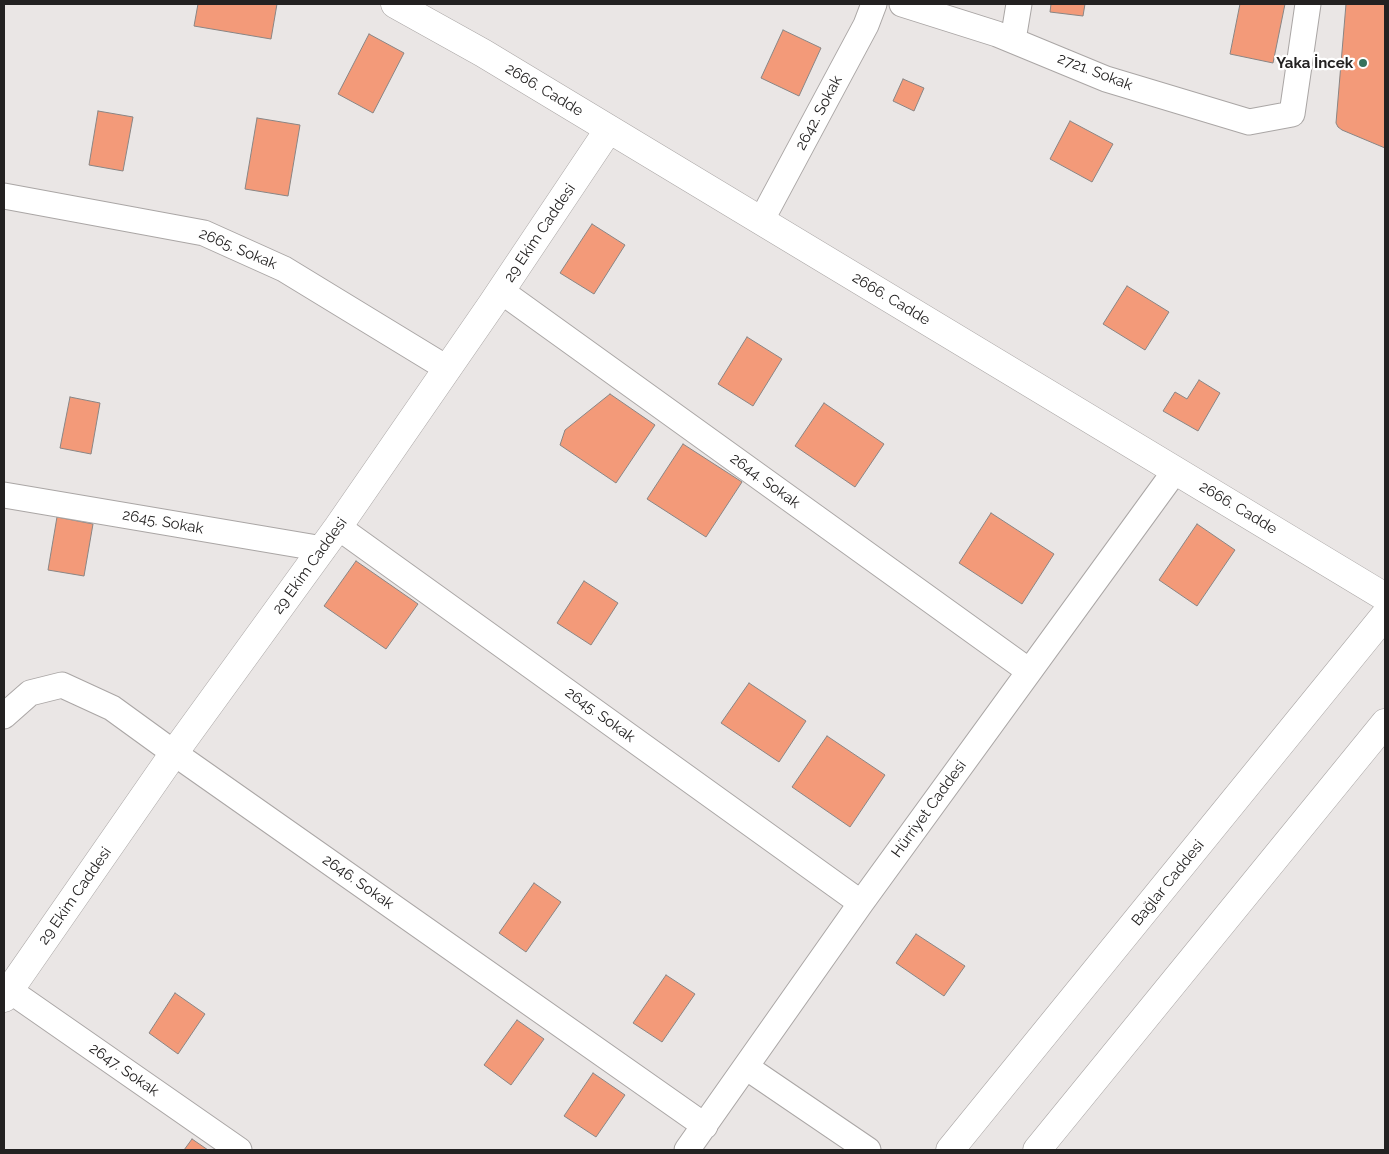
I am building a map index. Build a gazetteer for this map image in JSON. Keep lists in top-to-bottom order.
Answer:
{
  "streets": {
    "street": [
      "2721. Sokak",
      "2666. Cadde",
      "2642. Sokak",
      "29 Ekim Caddesi",
      "2665. Sokak",
      "2644. Sokak",
      "2645. Sokak",
      "Hürriyet Caddesi",
      "2646. Sokak",
      "Bağlar Caddesi",
      "2647. Sokak"
    ]
  },
  "crossings": [
    ["2666. Cadde", "2642. Sokak"],
    ["2666. Cadde", "29 Ekim Caddesi"],
    ["2666. Cadde", "Hürriyet Caddesi"],
    ["29 Ekim Caddesi", "2665. Sokak"],
    ["29 Ekim Caddesi", "2644. Sokak"],
    ["29 Ekim Caddesi", "2645. Sokak"],
    ["29 Ekim Caddesi", "2646. Sokak"],
    ["29 Ekim Caddesi", "2647. Sokak"],
    ["2644. Sokak", "Hürriyet Caddesi"],
    ["2645. Sokak", "Hürriyet Caddesi"],
    ["Hürriyet Caddesi", "2646. Sokak"]
  ],
  "places": ["Yaka İncek"]
}
